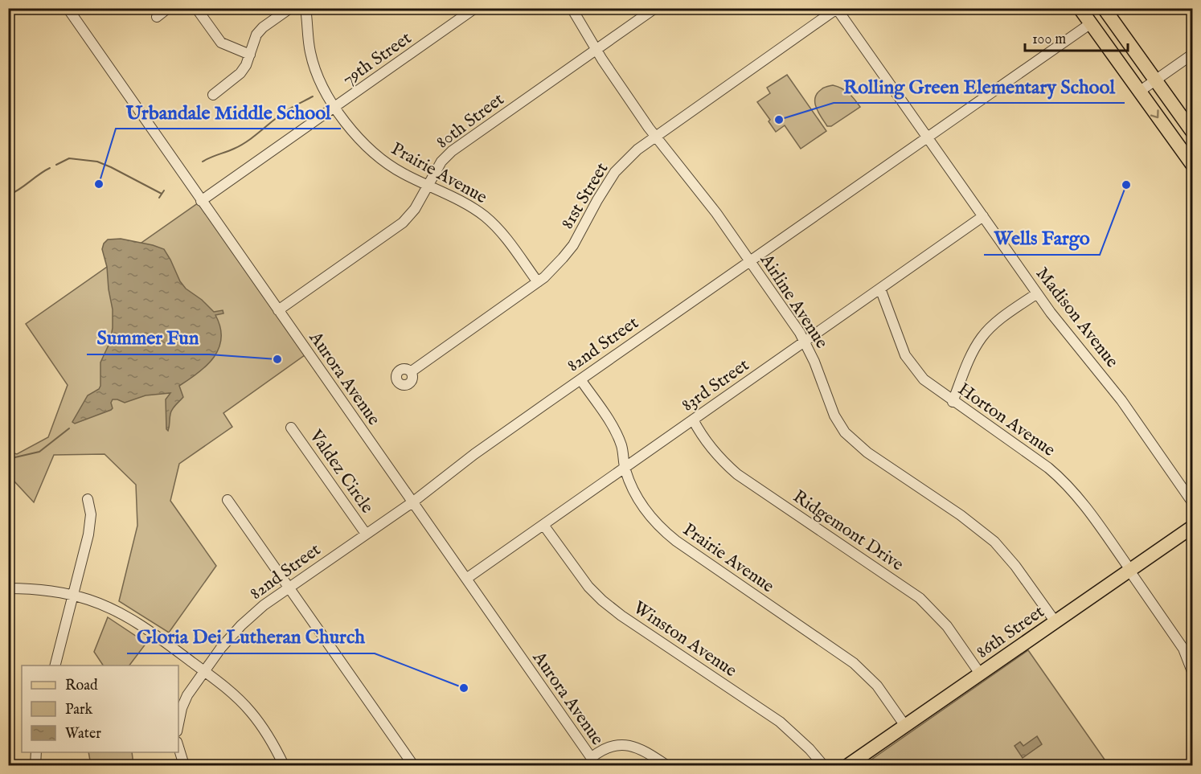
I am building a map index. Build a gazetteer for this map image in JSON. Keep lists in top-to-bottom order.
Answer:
{
  "streets": {
    "main road": ["86th Street"],
    "street": [
      "79th Street",
      "80th Street",
      "Prairie Avenue",
      "81st Street",
      "Airline Avenue",
      "Madison Avenue",
      "82nd Street",
      "Aurora Avenue",
      "83rd Street",
      "Horton Avenue",
      "Valdez Circle",
      "Ridgemont Drive",
      "Winston Avenue"
    ]
  },
  "crossings": [
    ["79th Street", "Prairie Avenue"],
    ["79th Street", "Aurora Avenue"],
    ["80th Street", "Prairie Avenue"],
    ["80th Street", "Airline Avenue"],
    ["80th Street", "Aurora Avenue"],
    ["Prairie Avenue", "81st Street"],
    ["Prairie Avenue", "82nd Street"],
    ["Prairie Avenue", "83rd Street"],
    ["Prairie Avenue", "86th Street"],
    ["81st Street", "Airline Avenue"],
    ["81st Street", "Madison Avenue"],
    ["Airline Avenue", "82nd Street"],
    ["Airline Avenue", "83rd Street"],
    ["Airline Avenue", "86th Street"],
    ["Madison Avenue", "82nd Street"],
    ["Madison Avenue", "83rd Street"],
    ["82nd Street", "Aurora Avenue"],
    ["82nd Street", "Valdez Circle"],
    ["Aurora Avenue", "83rd Street"],
    ["83rd Street", "Horton Avenue"],
    ["83rd Street", "Ridgemont Drive"],
    ["83rd Street", "Winston Avenue"],
    ["Horton Avenue", "86th Street"],
    ["Ridgemont Drive", "86th Street"]
  ],
  "places": [
    "Rolling Green Elementary School",
    "Urbandale Middle School",
    "Wells Fargo",
    "Summer Fun",
    "Gloria Dei Lutheran Church"
  ],
  "legend": ["Road", "Park", "Water"],
  "scale_bar": "100 m"
}
